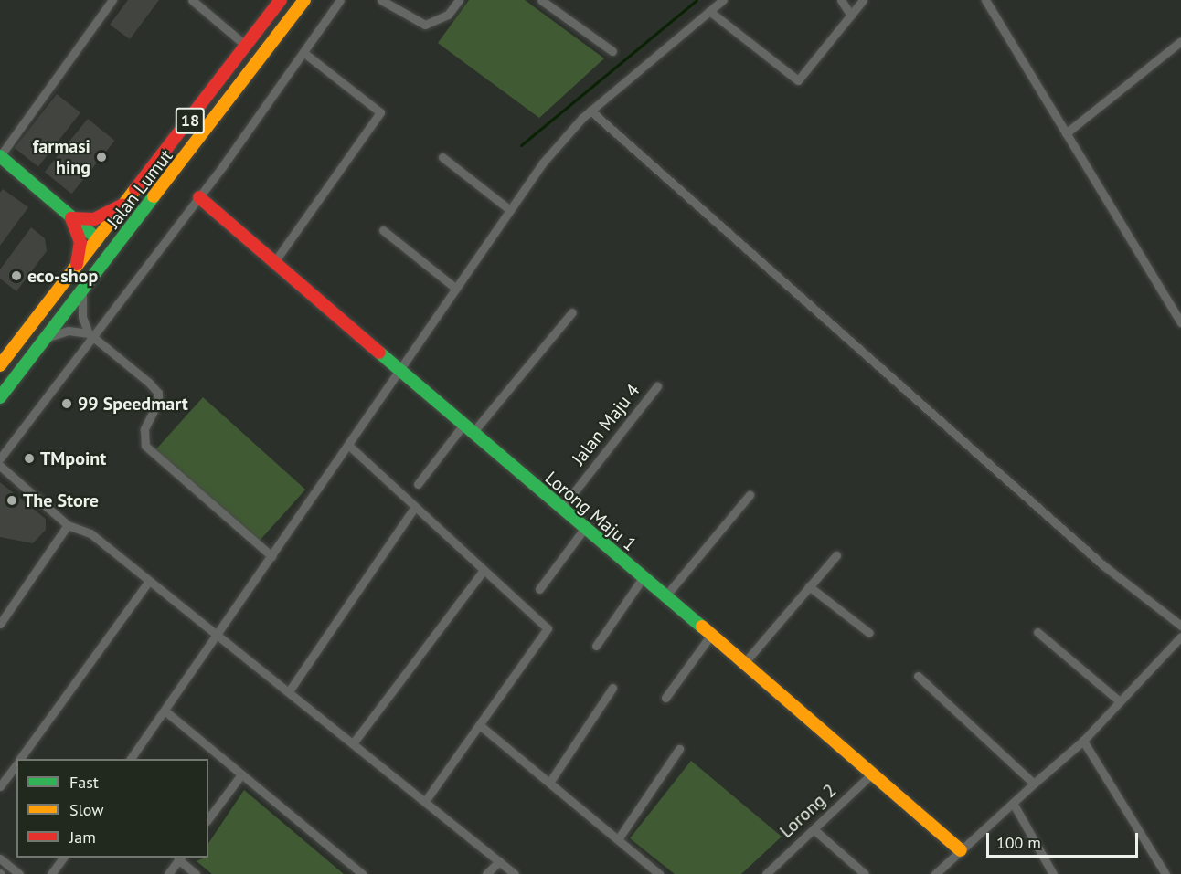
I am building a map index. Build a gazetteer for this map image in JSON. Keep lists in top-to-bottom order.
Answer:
{
  "streets": {
    "main road": ["18", "Jalan Lumut", "Lorong Maju 1"],
    "street": ["Jalan Maju 4", "Lorong 2"]
  },
  "crossings": [
    ["Jalan Maju 4", "Lorong Maju 1"],
    ["Lorong Maju 1", "Lorong 2"]
  ],
  "places": [
    "farmasi hing",
    "eco-shop",
    "99 Speedmart",
    "TMpoint",
    "The Store"
  ],
  "legend": ["Fast", "Slow", "Jam"],
  "scale_bar": "100 m"
}
